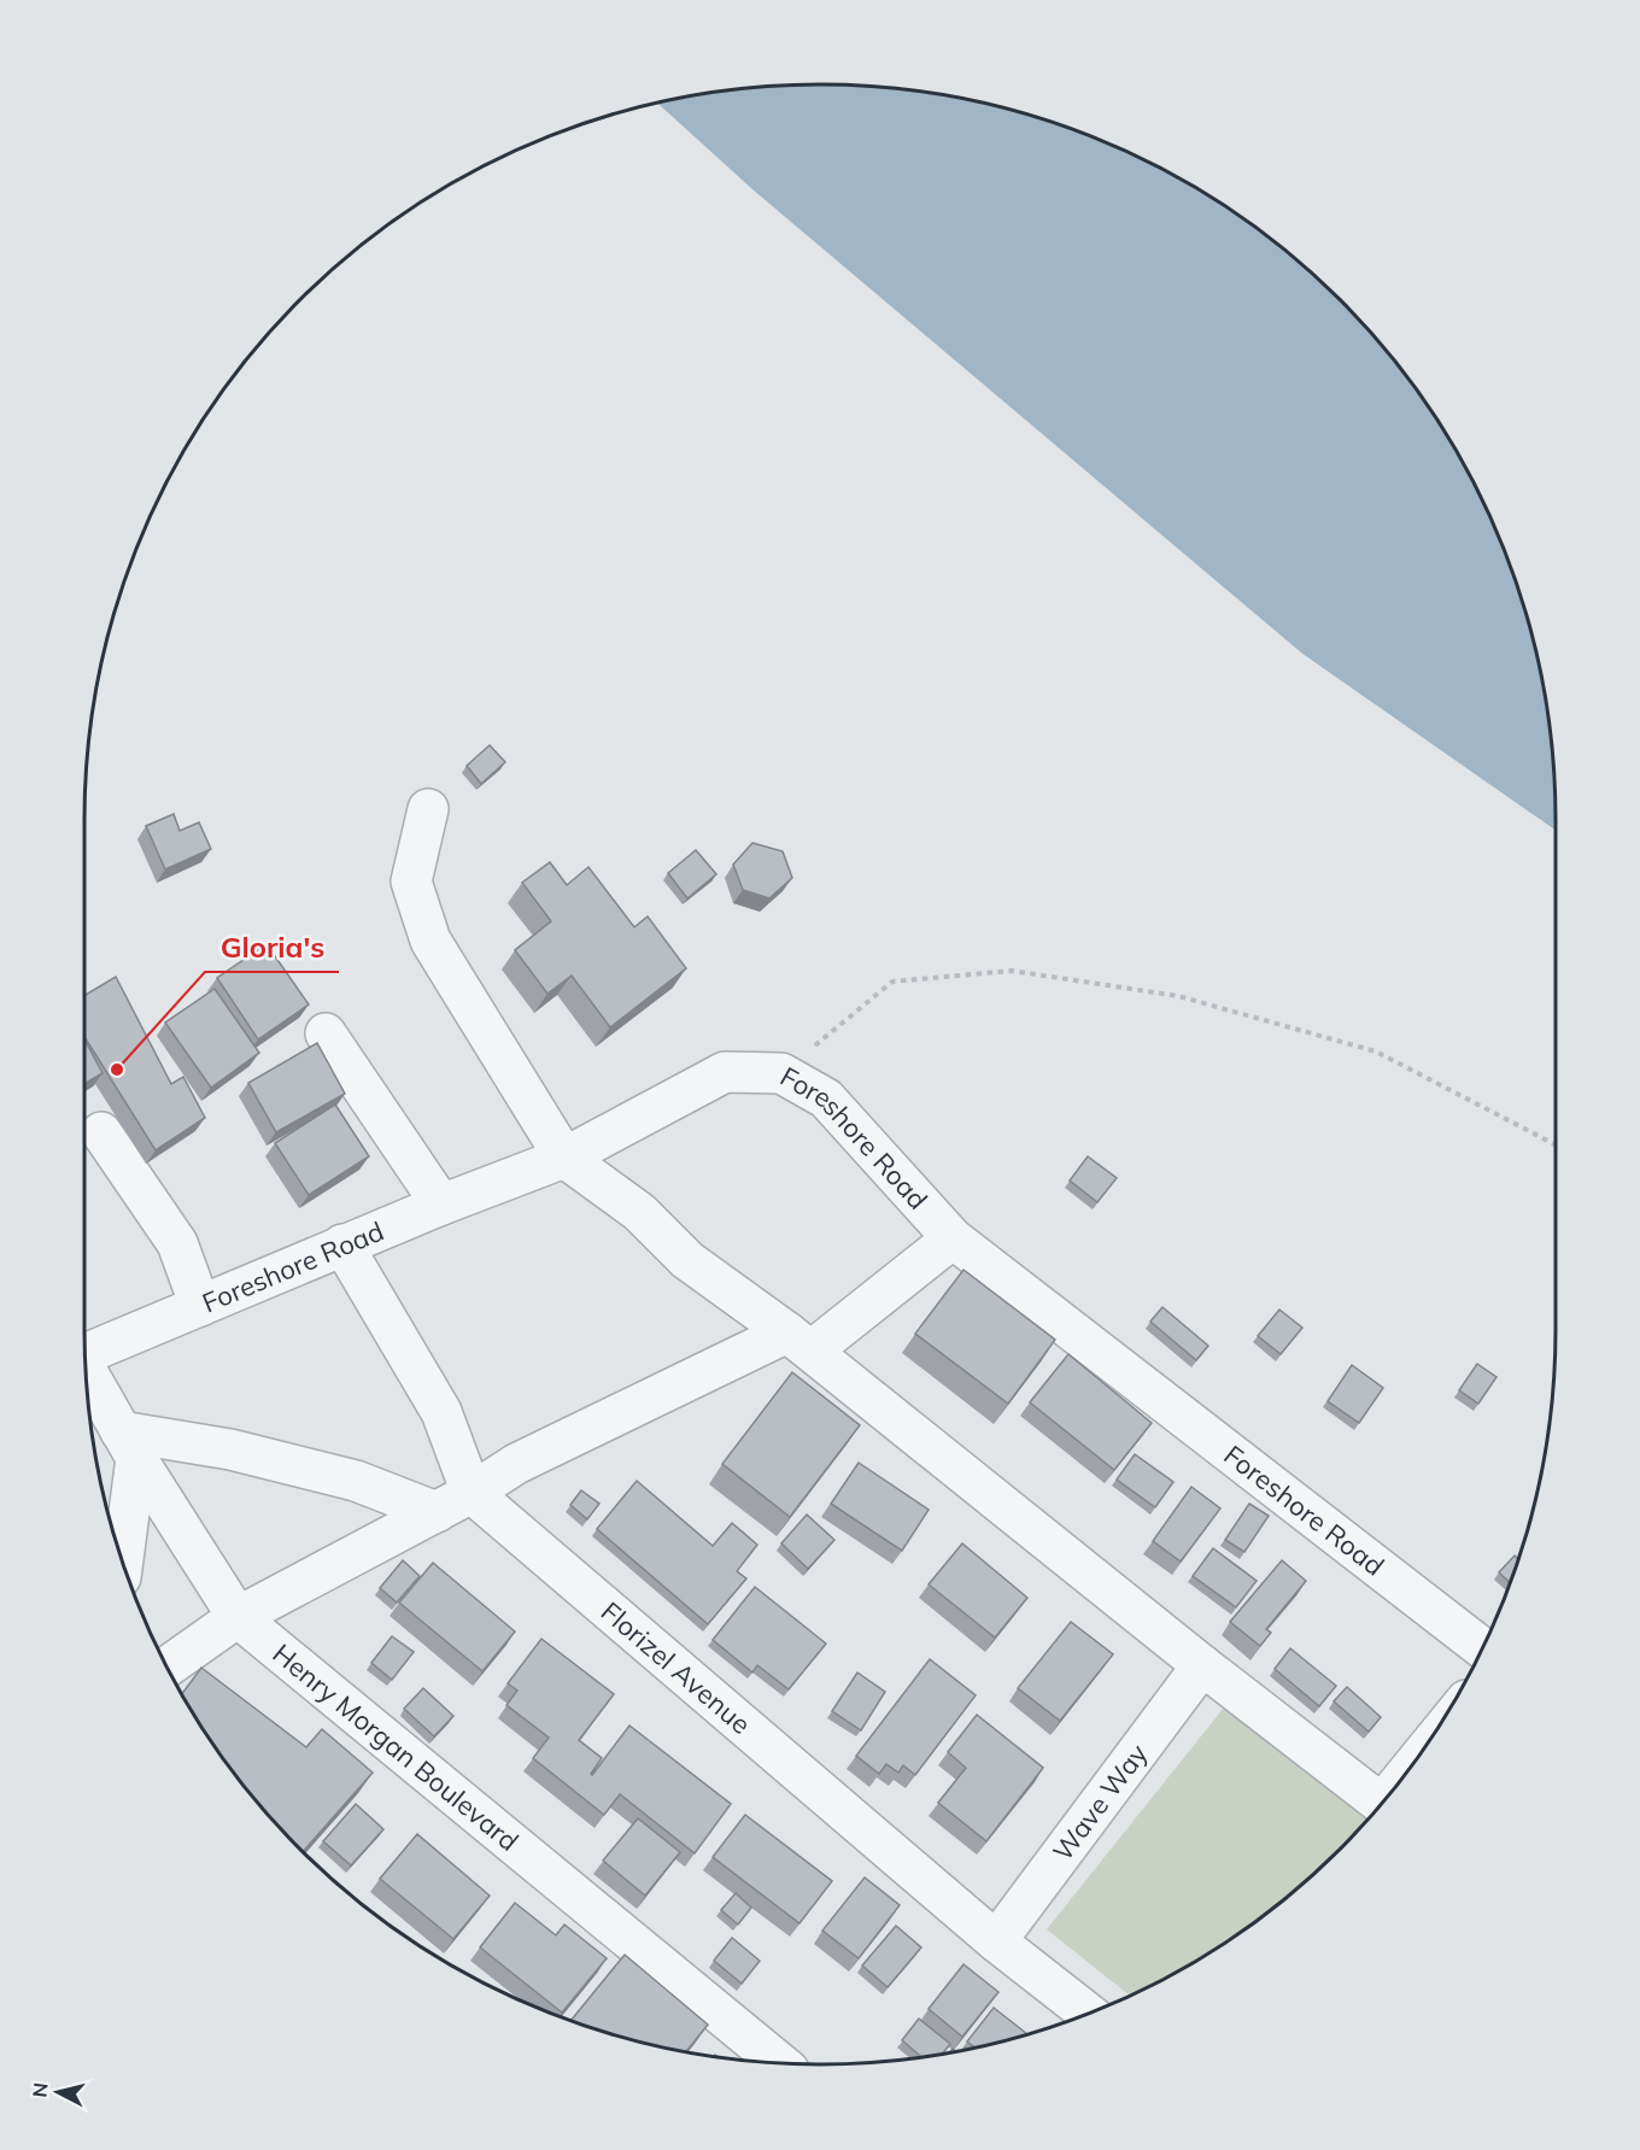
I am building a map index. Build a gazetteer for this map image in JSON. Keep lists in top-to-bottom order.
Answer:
{
  "streets": {
    "street": [
      "Foreshore Road",
      "Florizel Avenue",
      "Henry Morgan Boulevard",
      "Wave Way"
    ]
  },
  "crossings": [
    ["Foreshore Road", "Florizel Avenue"],
    ["Florizel Avenue", "Wave Way"]
  ],
  "places": ["Gloria's"],
  "north": "left"
}
